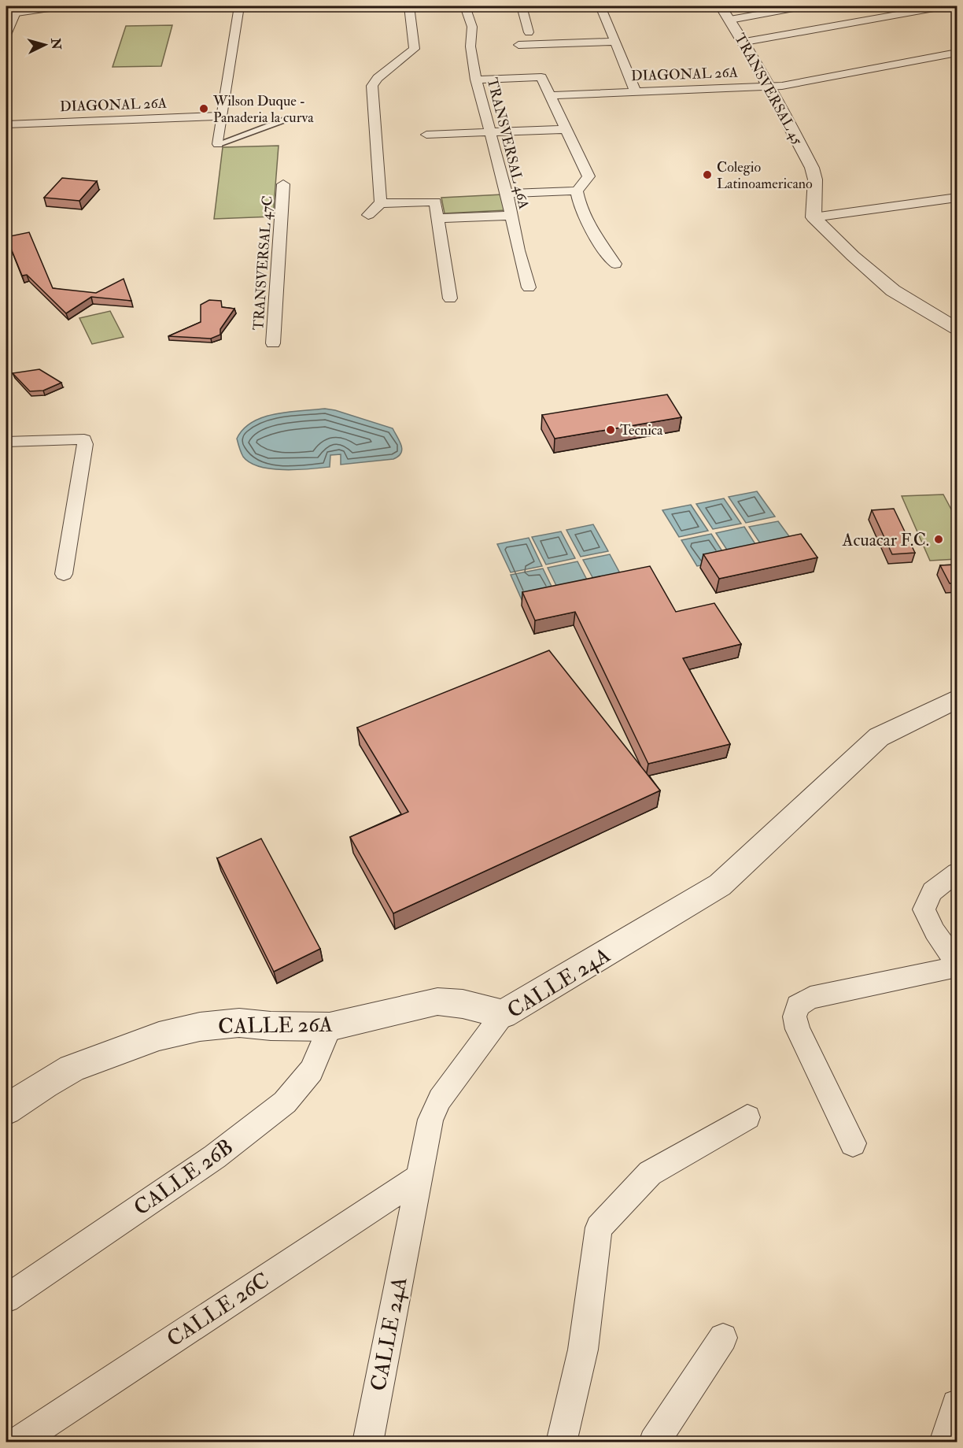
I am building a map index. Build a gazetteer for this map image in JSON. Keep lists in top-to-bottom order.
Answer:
{
  "streets": {
    "street": [
      "DIAGONAL 26A",
      "TRANSVERSAL 45",
      "TRANSVERSAL 46A",
      "TRANSVERSAL 47C",
      "CALLE 24A",
      "CALLE 26A",
      "CALLE 26B",
      "CALLE 26C"
    ]
  },
  "crossings": [
    ["DIAGONAL 26A", "TRANSVERSAL 45"],
    ["CALLE 24A", "CALLE 26A"],
    ["CALLE 24A", "CALLE 26C"],
    ["CALLE 26A", "CALLE 26B"]
  ],
  "places": [
    "Wilson Duque - Panaderia la curva",
    "Colegio Latinoamericano",
    "Tecnica",
    "Acuacar F.C."
  ],
  "north": "right"
}
